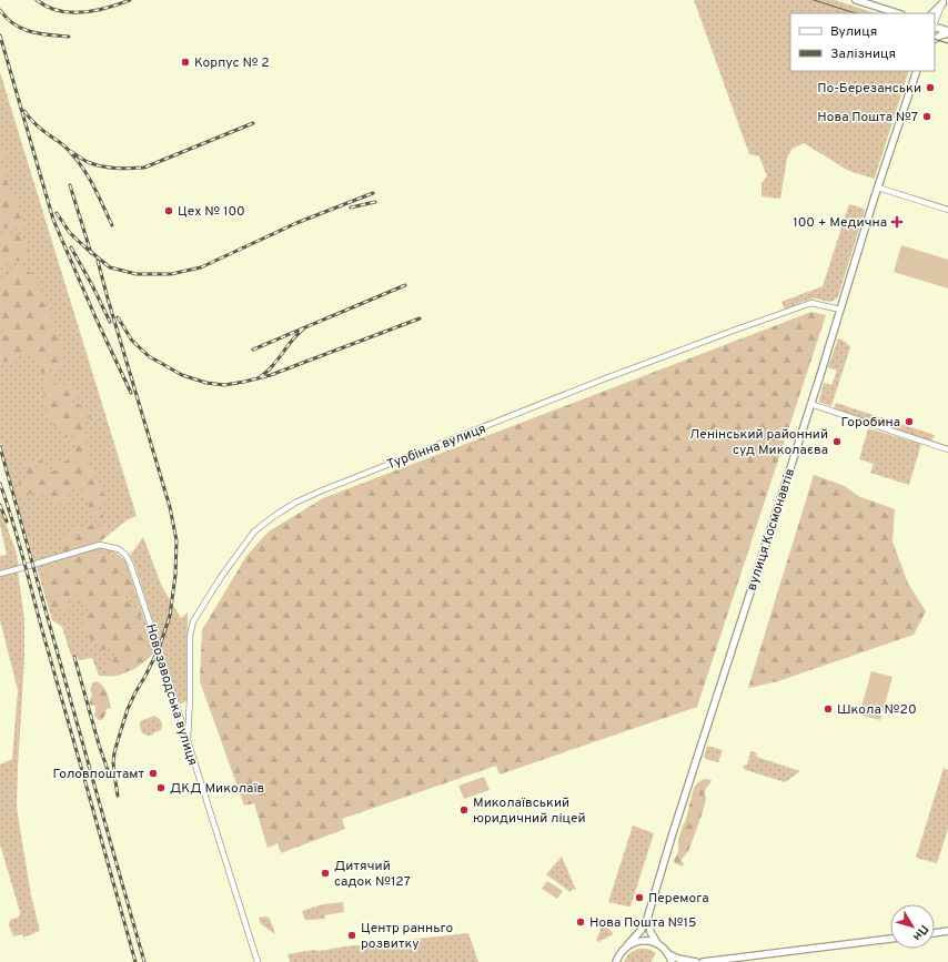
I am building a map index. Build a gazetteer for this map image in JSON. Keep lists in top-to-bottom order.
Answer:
{
  "streets": {
    "main road": ["вулиця Космонавтів"],
    "street": ["Турбінна вулиця", "Новозаводська вулиця"]
  },
  "crossings": [
    ["Турбінна вулиця", "вулиця Космонавтів"],
    ["Турбінна вулиця", "Новозаводська вулиця"]
  ],
  "places": {
    "other": [
      "Корпус № 2",
      "По-Березанськи",
      "Нова Пошта №7",
      "Цех № 100",
      "Горобина",
      "Ленінський районний суд Миколаєва",
      "Школа №20",
      "Головпоштамт",
      "ДКД Миколаїв",
      "Миколаївський юридичний ліцей",
      "Дитячий садок №127",
      "Перемога",
      "Нова Пошта №15",
      "Центр ранньго розвитку"
    ],
    "health": ["100 + Медична"]
  },
  "legend": ["Вулиця", "Залізниця"],
  "north": "bottom right"
}
